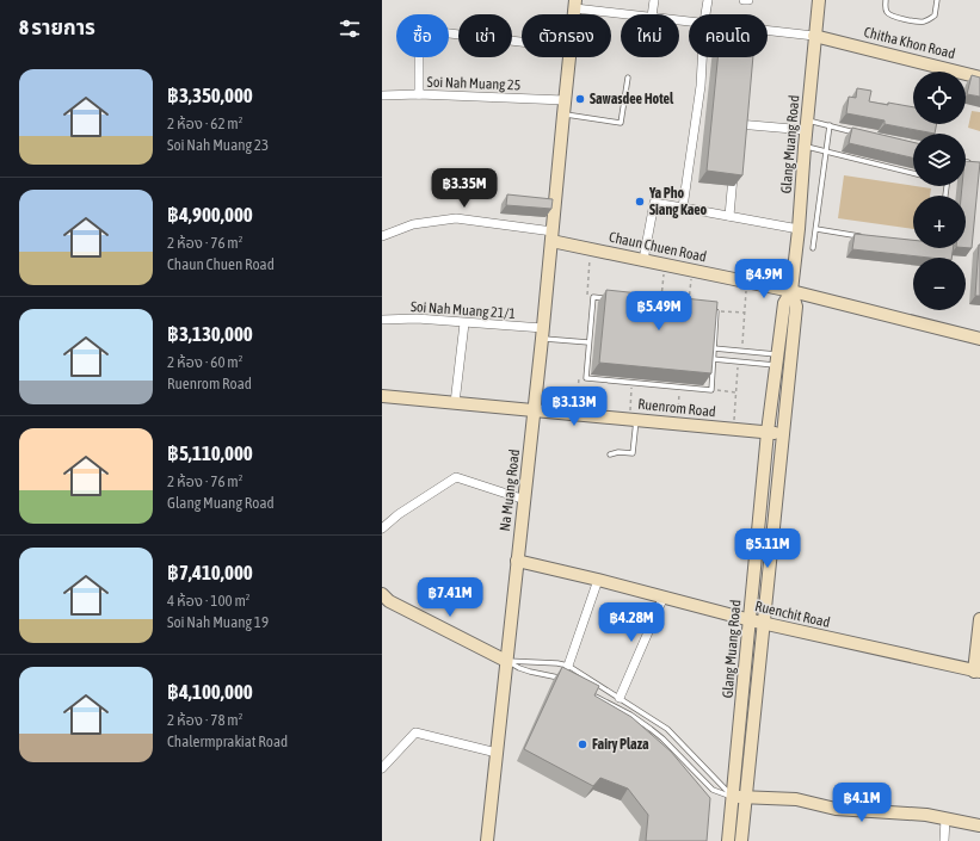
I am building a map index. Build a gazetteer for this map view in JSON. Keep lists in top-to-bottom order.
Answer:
{
  "streets": {
    "street": [
      "Chitha Khon Road",
      "Soi Nah Muang 25",
      "Glang Muang Road",
      "Chaun Chuen Road",
      "Soi Nah Muang 21/1",
      "Ruenrom Road",
      "Na Muang Road",
      "Ruenchit Road"
    ]
  },
  "crossings": [
    ["Chitha Khon Road", "Glang Muang Road"],
    ["Soi Nah Muang 25", "Na Muang Road"],
    ["Glang Muang Road", "Chaun Chuen Road"],
    ["Glang Muang Road", "Ruenrom Road"],
    ["Glang Muang Road", "Ruenchit Road"],
    ["Chaun Chuen Road", "Na Muang Road"],
    ["Soi Nah Muang 21/1", "Na Muang Road"],
    ["Ruenrom Road", "Na Muang Road"],
    ["Na Muang Road", "Ruenchit Road"]
  ],
  "places": ["Sawasdee Hotel", "Ya Pho Siang Kaeo", "Fairy Plaza"],
  "page": {
    "heading": "8 รายการ",
    "chip": [
      "ซื้อ",
      "เช่า",
      "ตัวกรอง",
      "ใหม่",
      "คอนโด"
    ],
    "list": [
      {
        "name": "฿3,350,000",
        "note": "2 ห้อง · 62 m² · Soi Nah Muang 23"
      },
      {
        "name": "฿4,900,000",
        "note": "2 ห้อง · 76 m² · Chaun Chuen Road"
      },
      {
        "name": "฿3,130,000",
        "note": "2 ห้อง · 60 m² · Ruenrom Road"
      },
      {
        "name": "฿5,110,000",
        "note": "2 ห้อง · 76 m² · Glang Muang Road"
      },
      {
        "name": "฿7,410,000",
        "note": "4 ห้อง · 100 m² · Soi Nah Muang 19"
      },
      {
        "name": "฿4,100,000",
        "note": "2 ห้อง · 78 m² · Chalermprakiat Road"
      }
    ],
    "map_buttons": ["+", "−"],
    "price": [
      "฿3.35M",
      "฿4.9M",
      "฿5.49M",
      "฿3.13M",
      "฿5.11M",
      "฿7.41M",
      "฿4.28M",
      "฿4.1M"
    ]
  }
}
